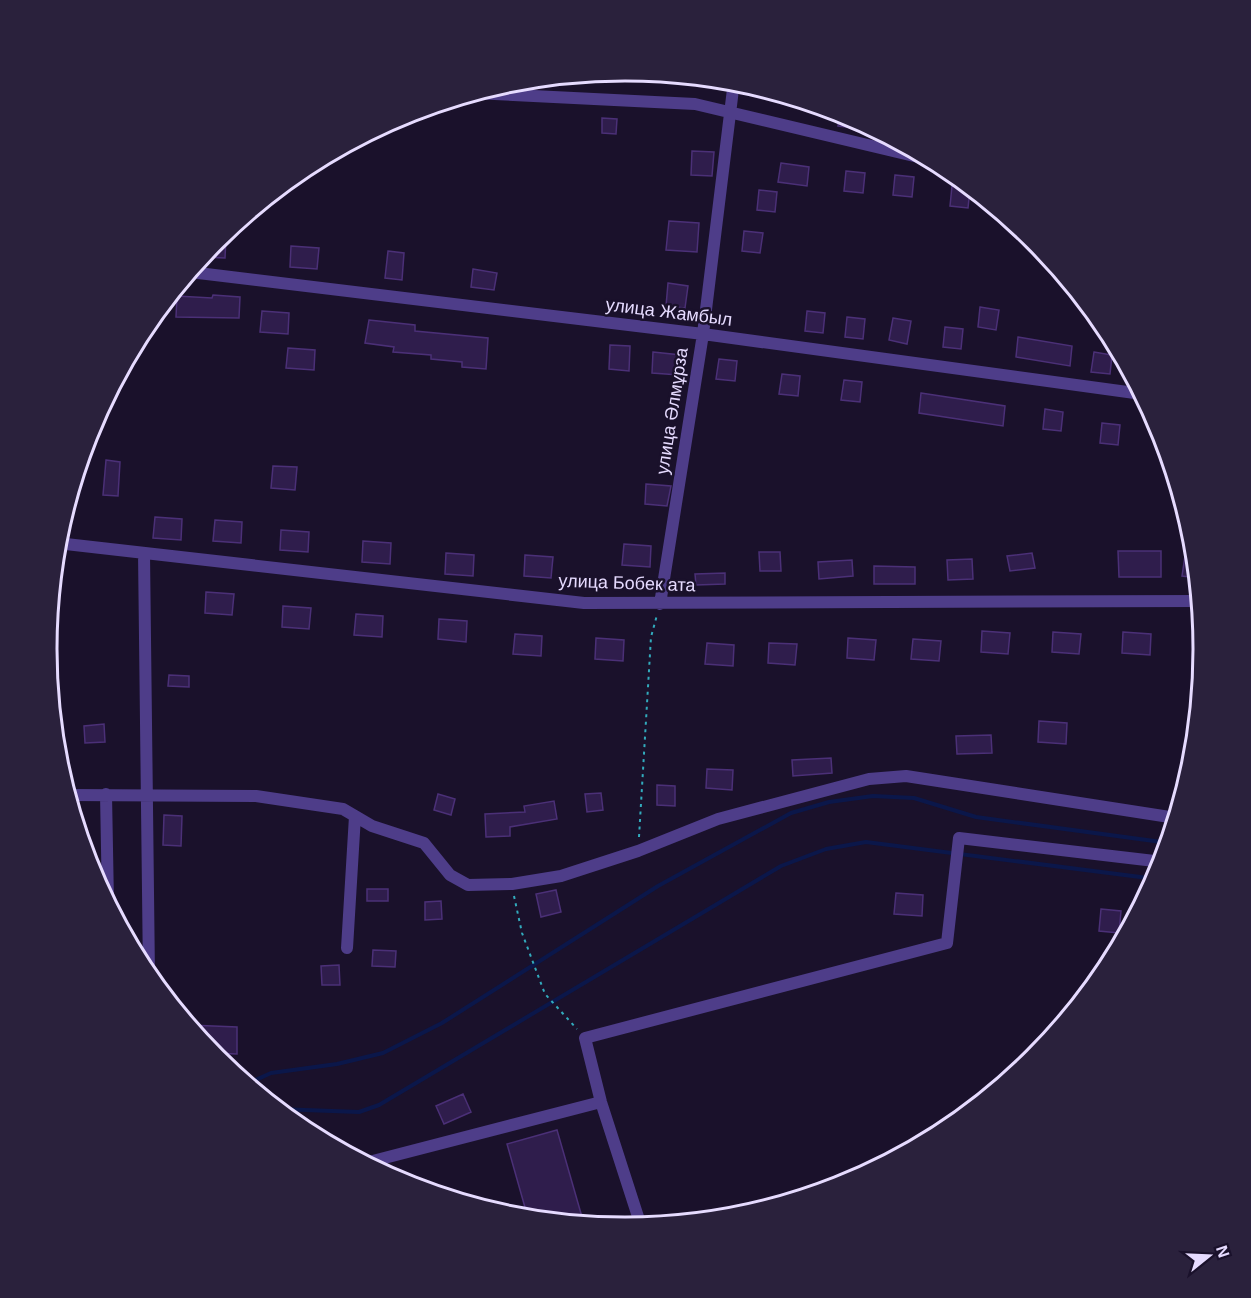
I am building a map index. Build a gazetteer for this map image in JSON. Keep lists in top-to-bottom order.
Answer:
{
  "streets": {
    "street": ["улица Жамбыл", "улица Әлмұрза", "улица Бобек ата"]
  },
  "crossings": [
    ["улица Жамбыл", "улица Әлмұрза"],
    ["улица Әлмұрза", "улица Бобек ата"]
  ],
  "north": "right"
}
